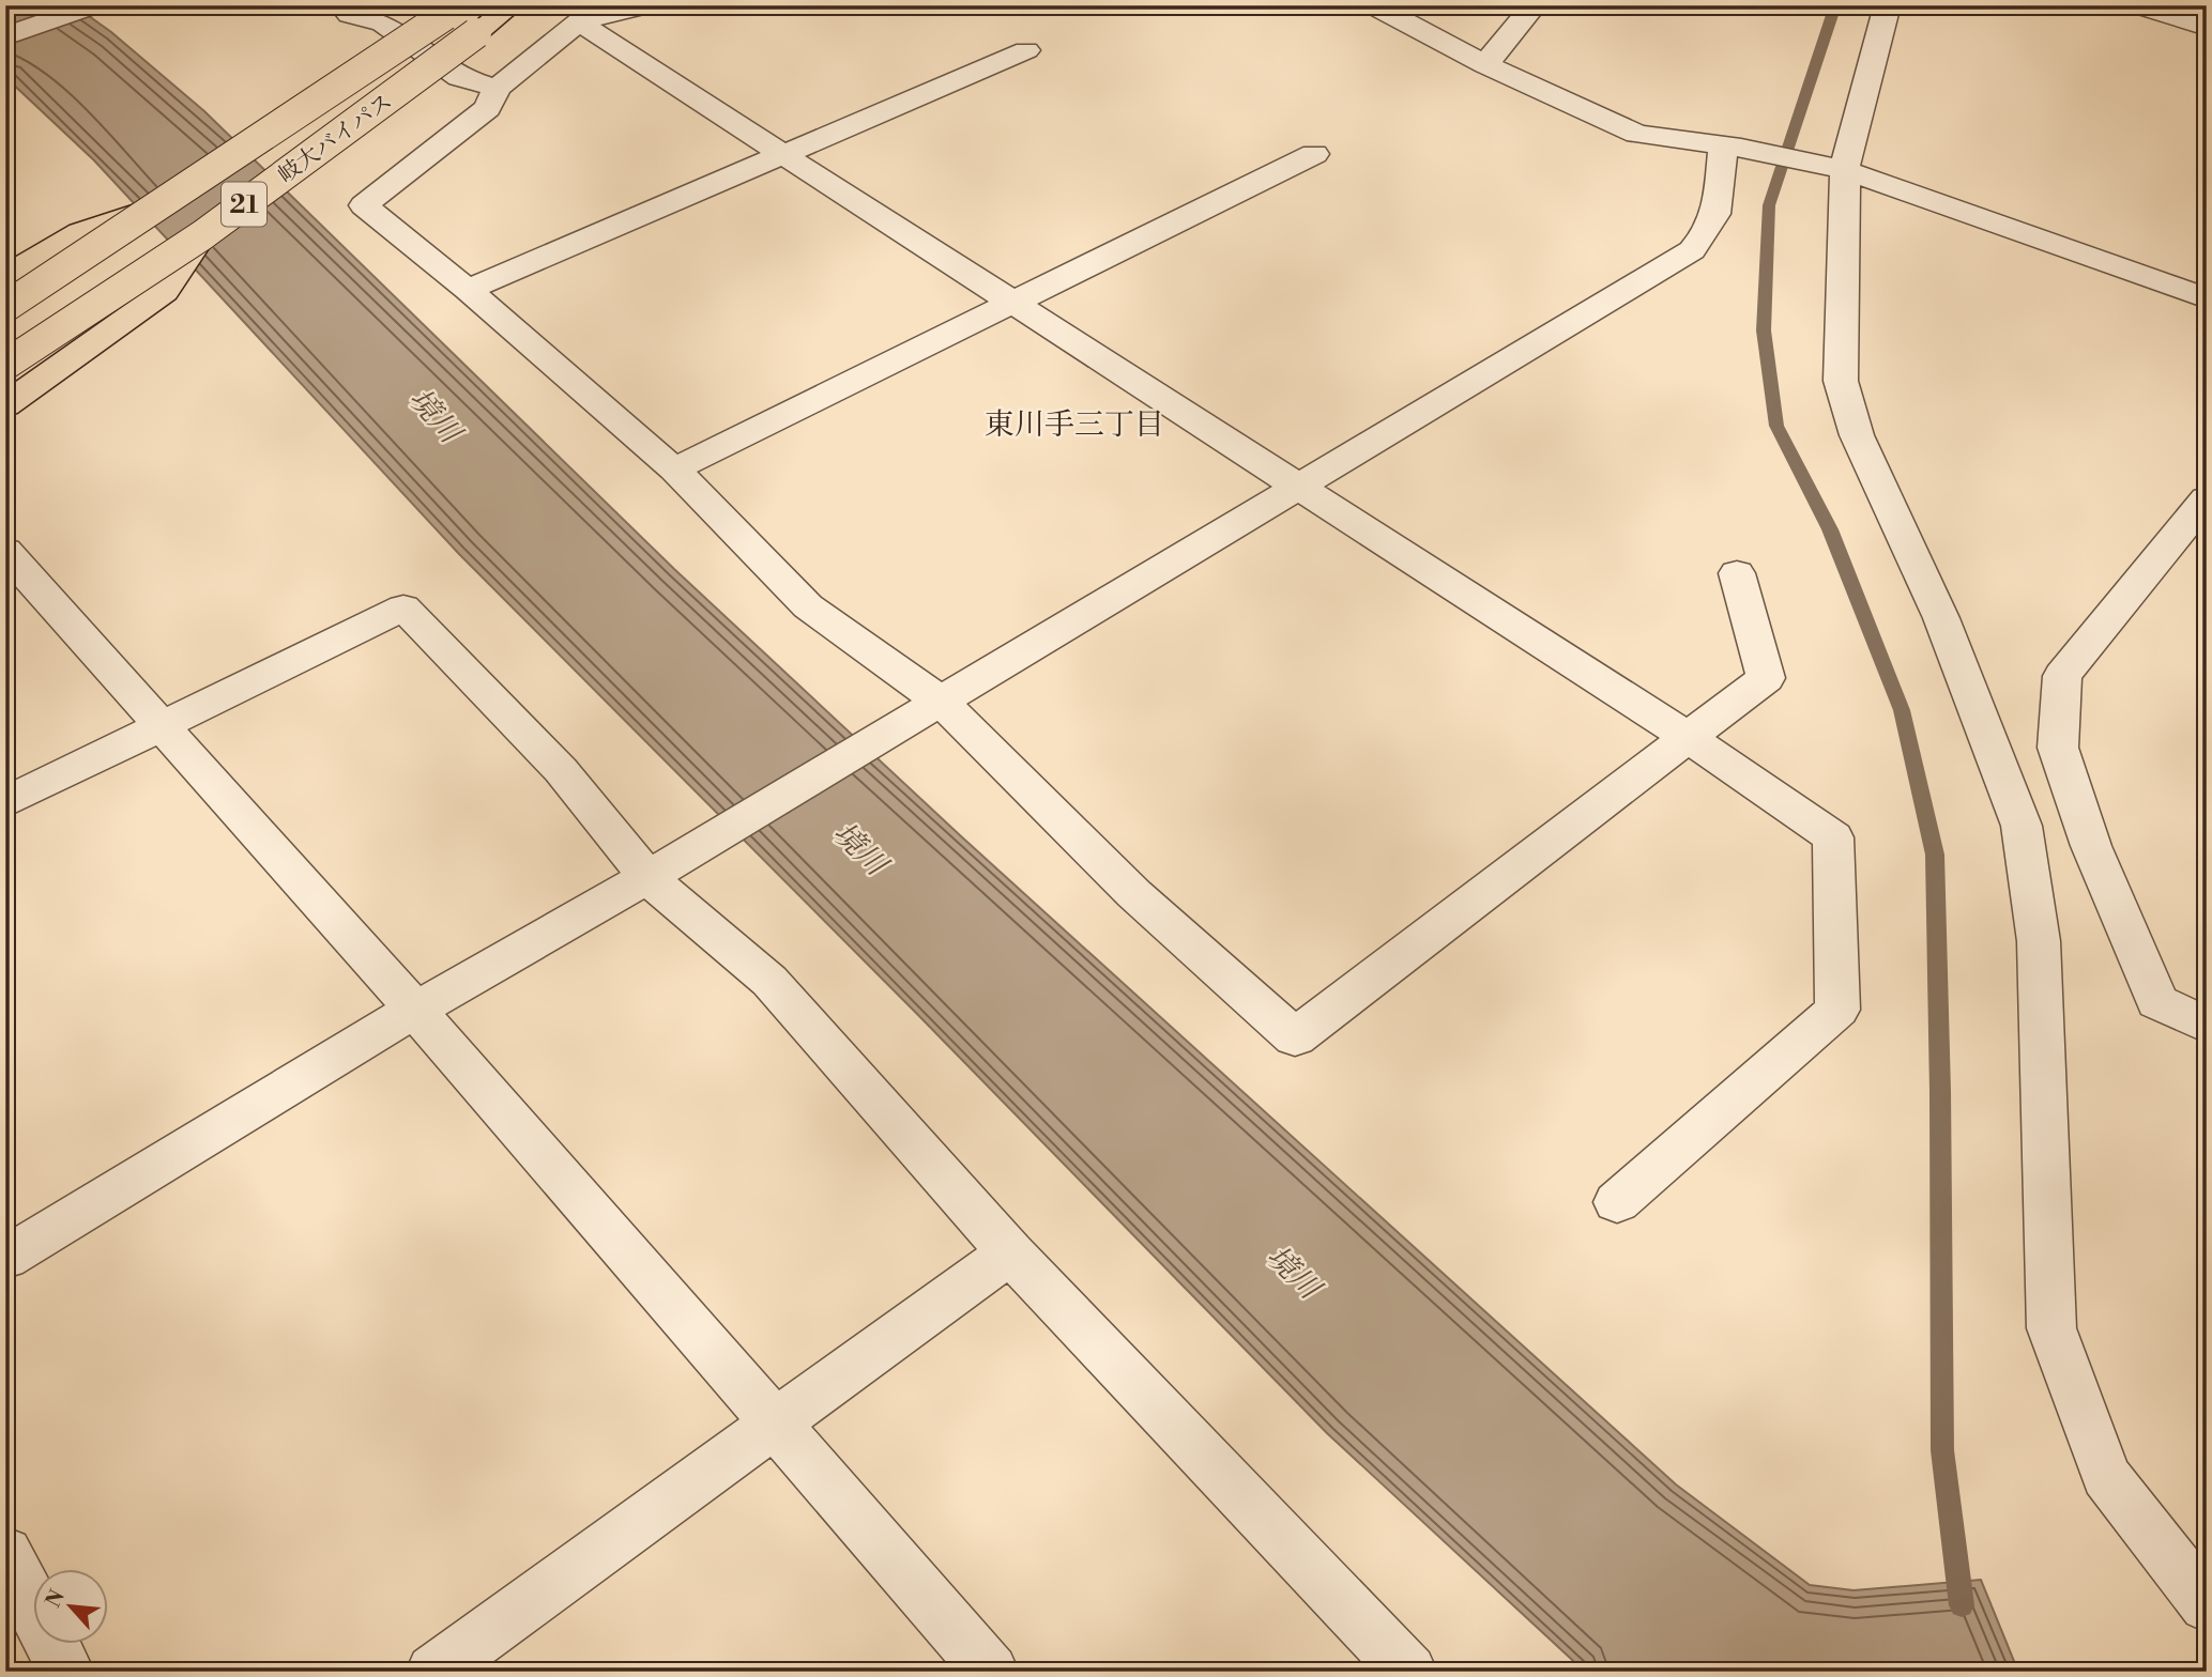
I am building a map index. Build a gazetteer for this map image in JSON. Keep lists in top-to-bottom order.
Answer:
{
  "streets": {
    "highway": ["岐大バイパス", "21"]
  },
  "crossings": [
    ["岐大バイパス", "21"]
  ],
  "districts": ["東川手三丁目"],
  "water": ["境川"],
  "north": "top left"
}
